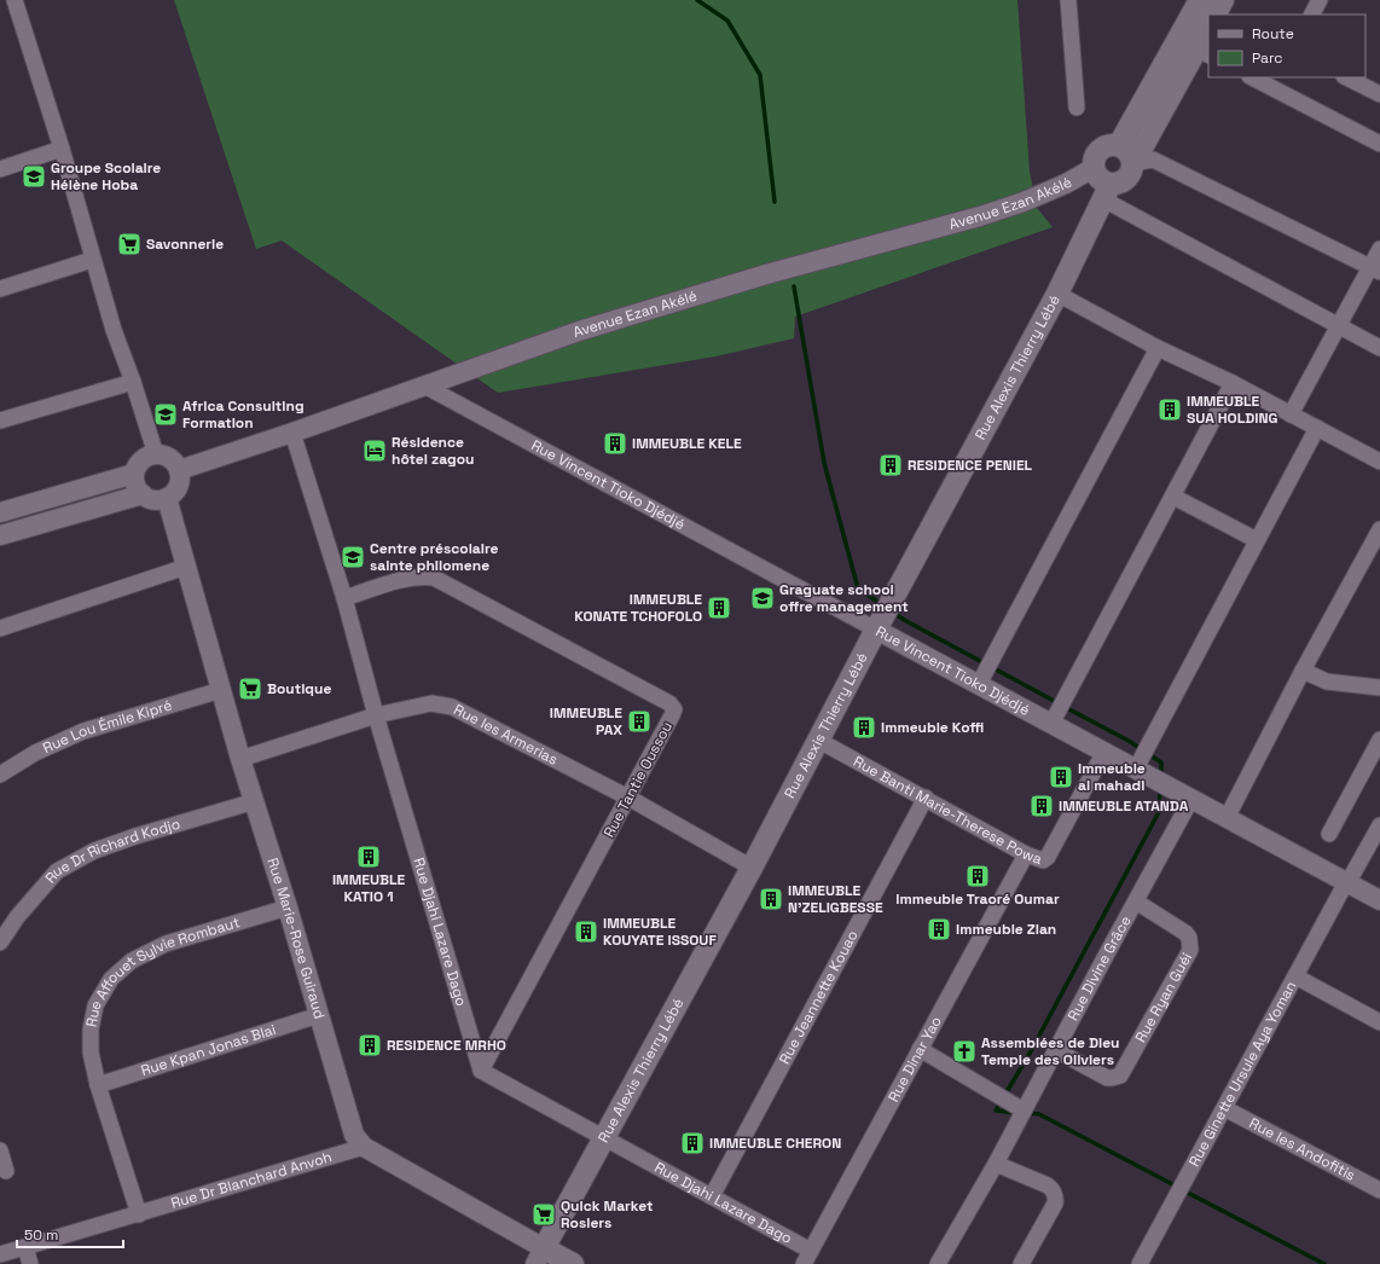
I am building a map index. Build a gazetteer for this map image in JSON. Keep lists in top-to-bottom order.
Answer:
{
  "streets": {
    "main road": ["Rue Alexis Thierry Lébé", "Rue Marie-Rose Guiraud"],
    "street": [
      "Avenue Ezan Akélé",
      "Rue Vincent Tioko Djédjé",
      "Rue Lou Émile Kipré",
      "Rue les Armerias",
      "Rue Tantie Oussou",
      "Rue Banti Marie-Therese Powa",
      "Rue Dr Richard Kodjo",
      "Rue Djahi Lazare Dago",
      "Rue Divine Grâce",
      "Rue Affouet Sylvie Rombaut",
      "Rue Jeannette Kouao",
      "Rue Ryan Guéi",
      "Rue Kpan Jonas Blai",
      "Rue Dinar Yao",
      "Rue Ginette Ursule Aya Yoman",
      "Rue les Andofitis",
      "Rue Dr Blanchard Anvoh"
    ]
  },
  "crossings": [
    ["Avenue Ezan Akélé", "Rue Alexis Thierry Lébé"],
    ["Avenue Ezan Akélé", "Rue Vincent Tioko Djédjé"],
    ["Avenue Ezan Akélé", "Rue Djahi Lazare Dago"],
    ["Avenue Ezan Akélé", "Rue Marie-Rose Guiraud"],
    ["Rue Alexis Thierry Lébé", "Rue Vincent Tioko Djédjé"],
    ["Rue Alexis Thierry Lébé", "Rue les Armerias"],
    ["Rue Alexis Thierry Lébé", "Rue Banti Marie-Therese Powa"],
    ["Rue Alexis Thierry Lébé", "Rue Djahi Lazare Dago"],
    ["Rue Alexis Thierry Lébé", "Rue Marie-Rose Guiraud"],
    ["Rue Vincent Tioko Djédjé", "Rue Banti Marie-Therese Powa"],
    ["Rue Vincent Tioko Djédjé", "Rue Divine Grâce"],
    ["Rue Vincent Tioko Djédjé", "Rue Ginette Ursule Aya Yoman"],
    ["Rue Lou Émile Kipré", "Rue Marie-Rose Guiraud"],
    ["Rue les Armerias", "Rue Tantie Oussou"],
    ["Rue les Armerias", "Rue Djahi Lazare Dago"],
    ["Rue les Armerias", "Rue Marie-Rose Guiraud"],
    ["Rue Tantie Oussou", "Rue Djahi Lazare Dago"],
    ["Rue Banti Marie-Therese Powa", "Rue Jeannette Kouao"],
    ["Rue Banti Marie-Therese Powa", "Rue Dinar Yao"],
    ["Rue Dr Richard Kodjo", "Rue Marie-Rose Guiraud"],
    ["Rue Djahi Lazare Dago", "Rue Jeannette Kouao"],
    ["Rue Djahi Lazare Dago", "Rue Dinar Yao"],
    ["Rue Marie-Rose Guiraud", "Rue Affouet Sylvie Rombaut"],
    ["Rue Marie-Rose Guiraud", "Rue Kpan Jonas Blai"],
    ["Rue Marie-Rose Guiraud", "Rue Dr Blanchard Anvoh"],
    ["Rue Divine Grâce", "Rue Ryan Guéi"],
    ["Rue Affouet Sylvie Rombaut", "Rue Kpan Jonas Blai"],
    ["Rue Affouet Sylvie Rombaut", "Rue Dr Blanchard Anvoh"],
    ["Rue Ginette Ursule Aya Yoman", "Rue les Andofitis"]
  ],
  "places": {
    "school or university": [
      "Groupe Scolaire Hélène Hoba",
      "Africa Consulting Formation",
      "Centre préscolaire sainte philomene",
      "Graguate school offre management"
    ],
    "supermarket": ["Savonnerie", "Boutique", "Quick Market Rosiers"],
    "building": [
      "IMMEUBLE SUA HOLDING",
      "IMMEUBLE KELE",
      "RESIDENCE PENIEL",
      "IMMEUBLE KONATE TCHOFOLO",
      "IMMEUBLE PAX",
      "Immeuble Koffi",
      "Immeuble al mahadi",
      "IMMEUBLE ATANDA",
      "IMMEUBLE KATIO 1",
      "Immeuble Traoré Oumar",
      "IMMEUBLE N'ZELIGBESSE",
      "Immeuble Zian",
      "IMMEUBLE KOUYATE ISSOUF",
      "RESIDENCE MRHO",
      "IMMEUBLE CHERON"
    ],
    "hotel": ["Résidence hôtel zagou"],
    "church": ["Assemblées de Dieu Temple des Oliviers"]
  },
  "legend": ["Route", "Parc"],
  "scale_bar": "50 m"
}
